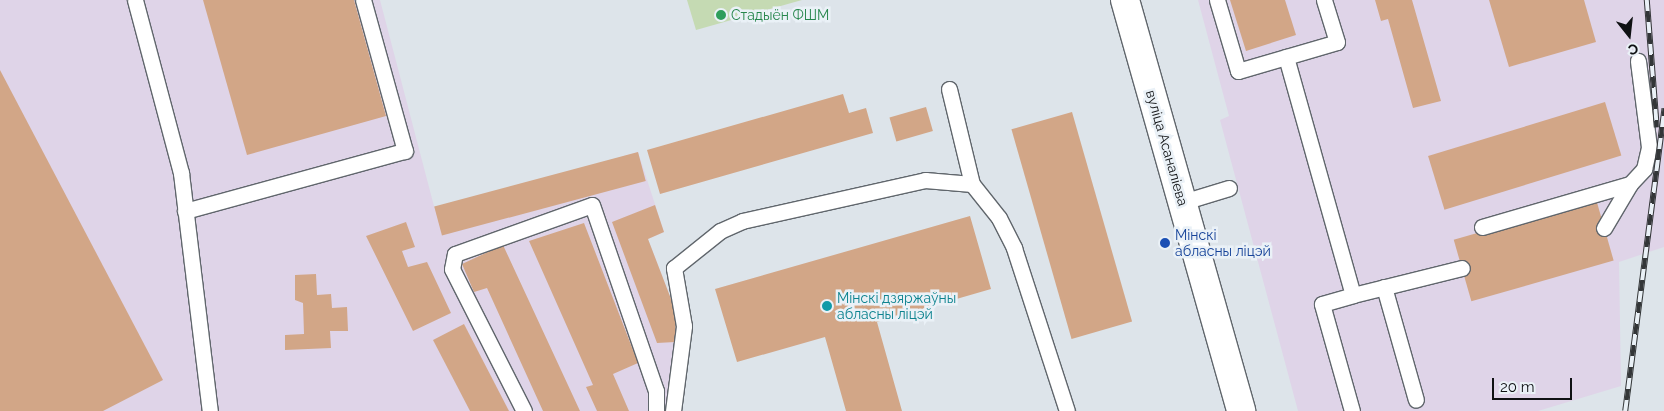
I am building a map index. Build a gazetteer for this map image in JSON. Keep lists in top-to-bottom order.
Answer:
{
  "streets": {
    "street": ["вуліца Асаналіева"]
  },
  "places": ["Стадыён ФШМ", "Мінскі абласны ліцэй", "Мінскі дзяржаўны абласны ліцэй"],
  "scale_bar": "20 m",
  "north": "bottom"
}
